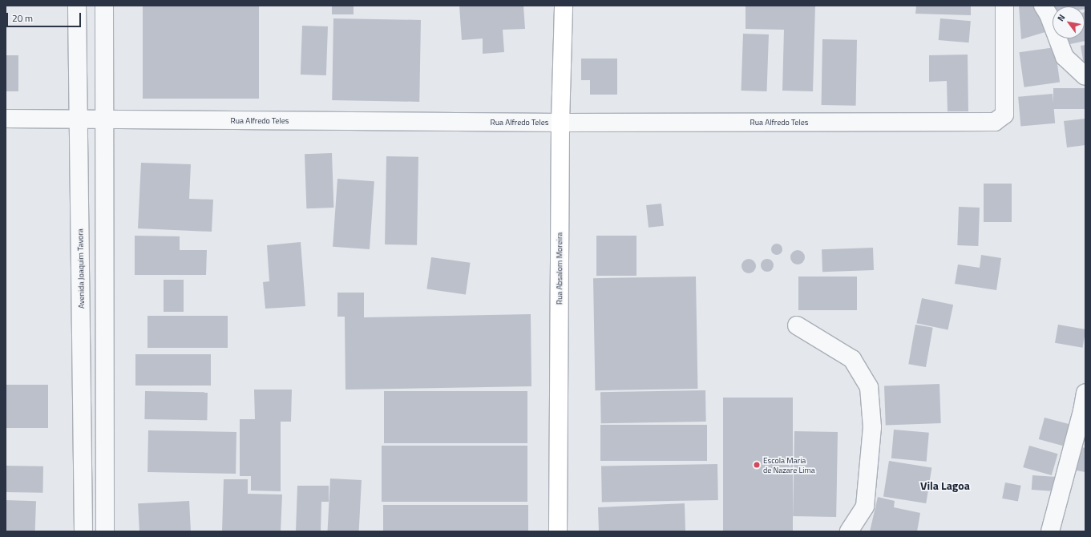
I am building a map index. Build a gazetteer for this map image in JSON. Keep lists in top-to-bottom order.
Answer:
{
  "streets": {
    "street": ["Rua Alfredo Teles", "Avenida Joaquim Tavora", "Rua Absalom Moreira"]
  },
  "crossings": [
    ["Rua Alfredo Teles", "Avenida Joaquim Tavora"],
    ["Rua Alfredo Teles", "Rua Absalom Moreira"]
  ],
  "districts": ["Vila Lagoa"],
  "places": ["Escola Maria de Nazare Lima"],
  "scale_bar": "20 m",
  "north": "top left"
}
